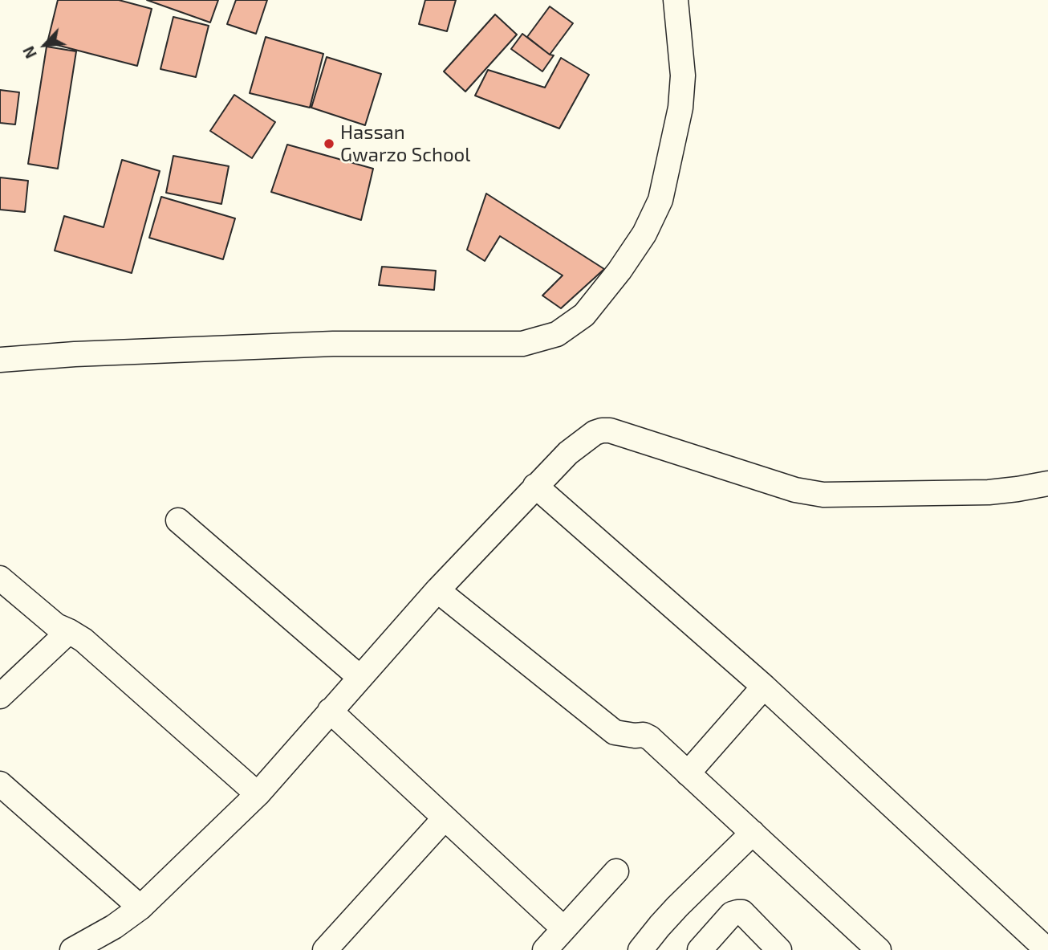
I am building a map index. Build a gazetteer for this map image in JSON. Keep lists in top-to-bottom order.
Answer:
{
  "places": ["Hassan Gwarzo School"],
  "north": "bottom left"
}
